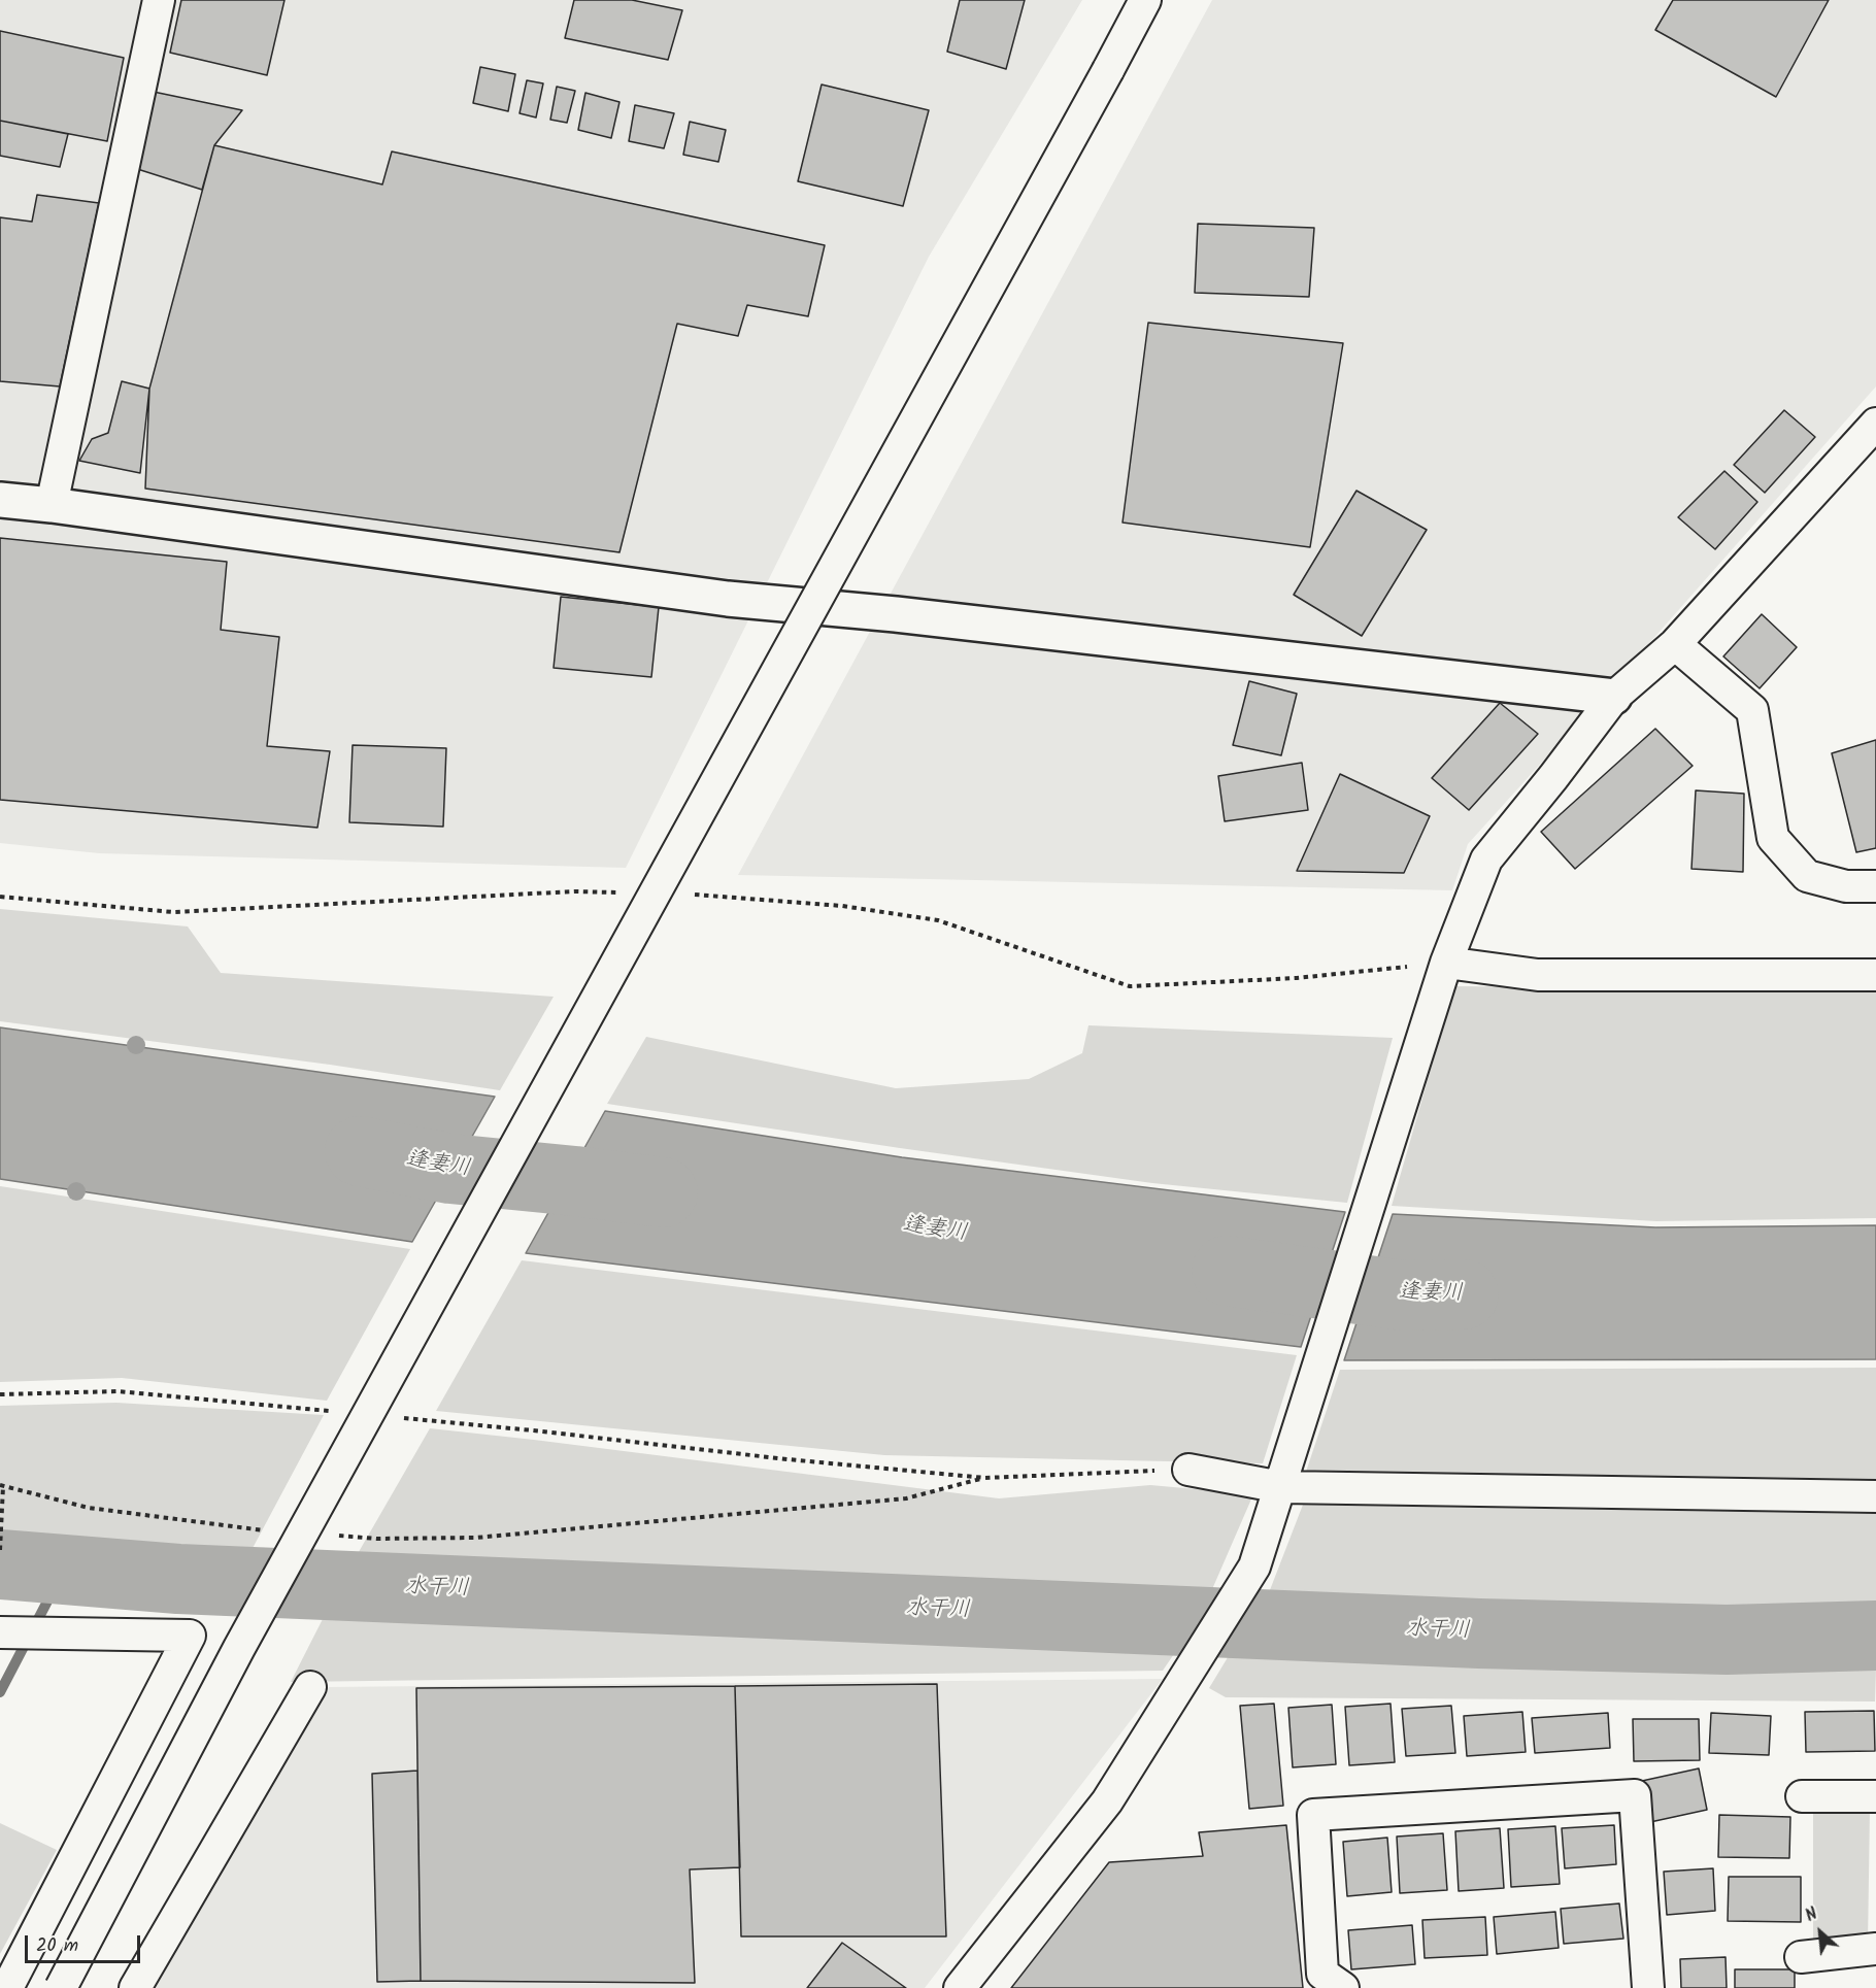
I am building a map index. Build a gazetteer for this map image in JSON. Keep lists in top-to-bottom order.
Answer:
{
  "water": ["逢妻川", "水干川"],
  "scale_bar": "20 m",
  "north": "top left"
}
